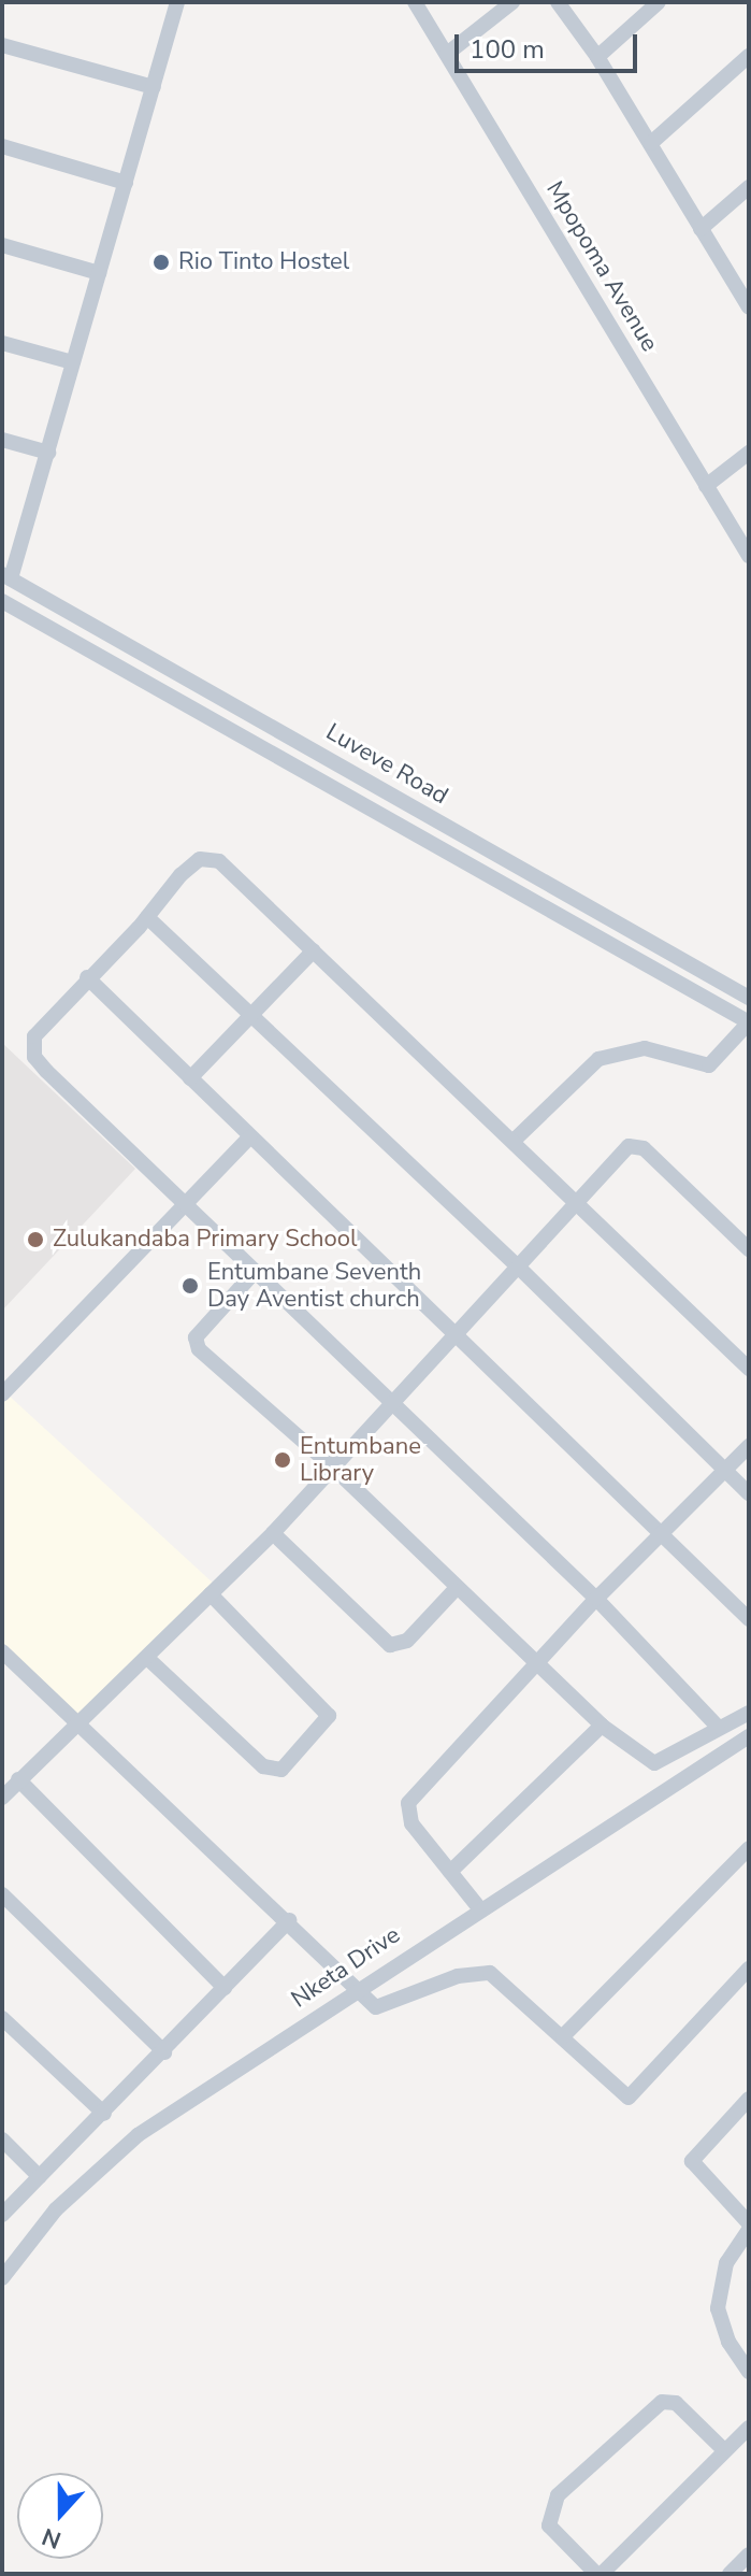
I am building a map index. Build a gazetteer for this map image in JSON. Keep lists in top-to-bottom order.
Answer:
{
  "streets": {
    "street": ["Mpopoma Avenue", "Luveve Road", "Nketa Drive"]
  },
  "places": [
    "Rio Tinto Hostel",
    "Zulukandaba Primary School",
    "Entumbane Seventh Day Aventist church",
    "Entumbane Library"
  ],
  "scale_bar": "100 m",
  "north": "bottom"
}
